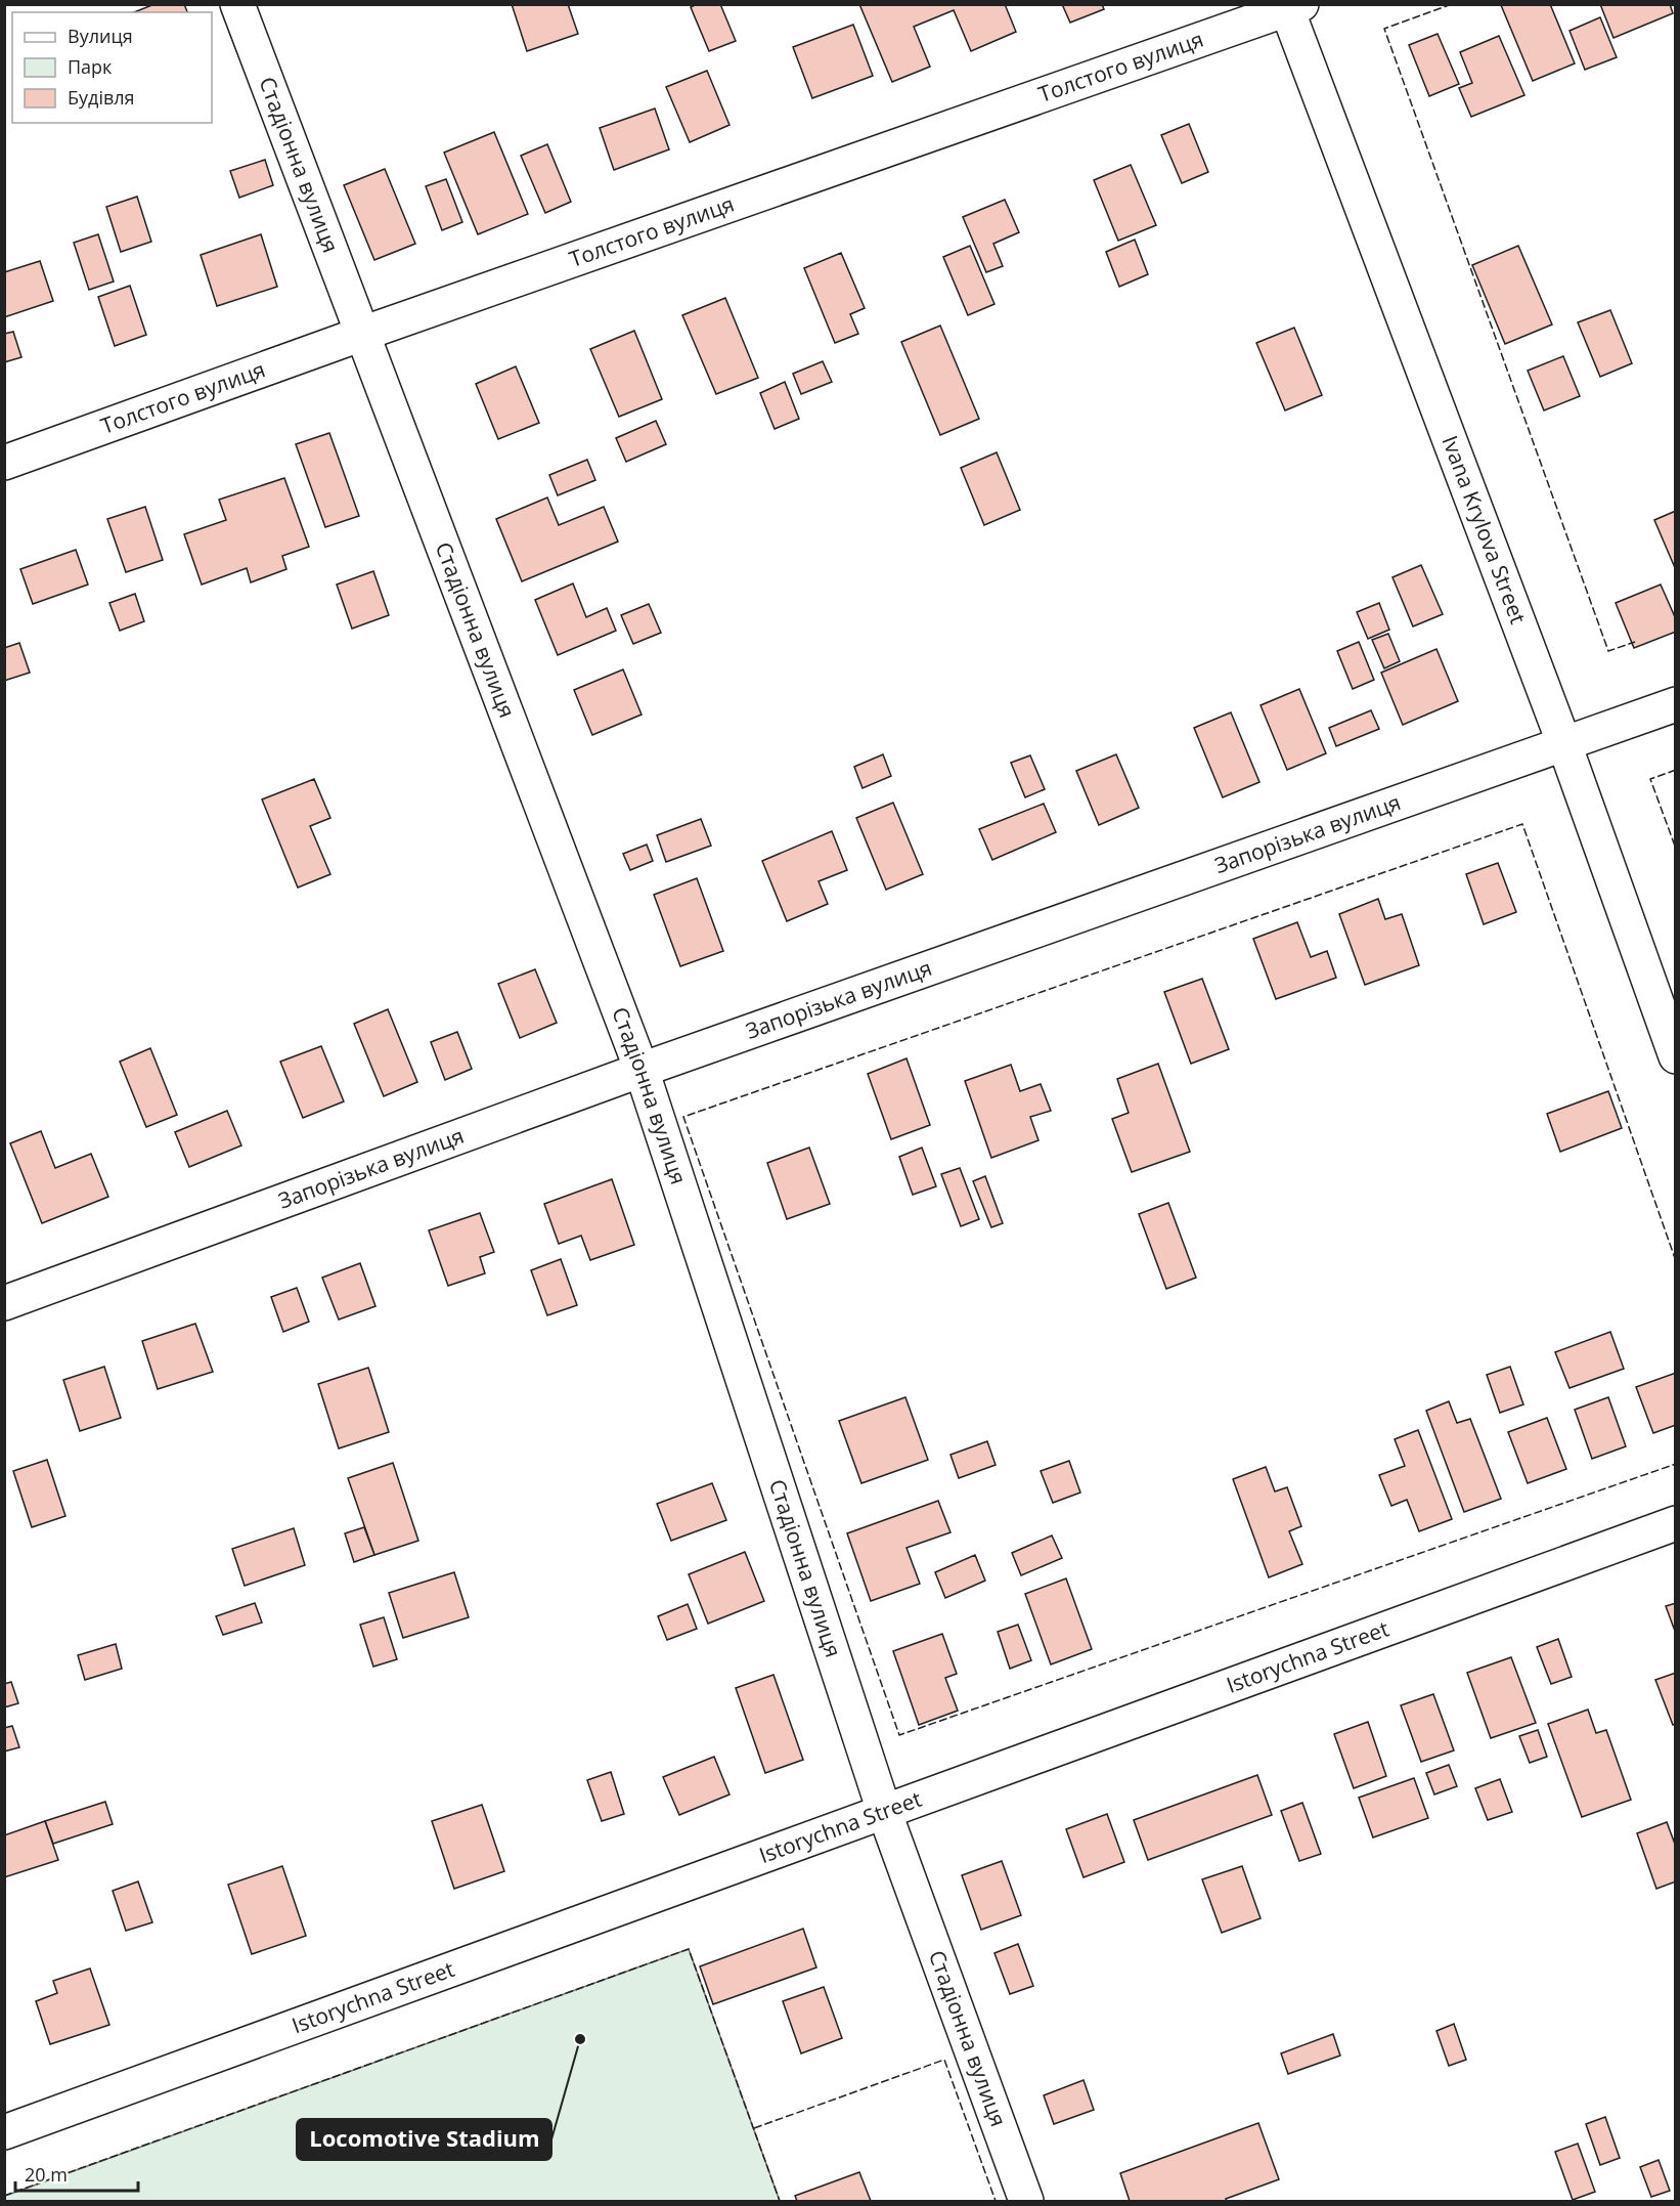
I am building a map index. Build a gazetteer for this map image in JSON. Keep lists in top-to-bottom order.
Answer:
{
  "streets": {
    "street": [
      "Толстого вулиця",
      "Стадіонна вулиця",
      "Ivana Krylova Street",
      "Запорізька вулиця",
      "Istorychna Street"
    ]
  },
  "crossings": [
    ["Толстого вулиця", "Стадіонна вулиця"],
    ["Толстого вулиця", "Ivana Krylova Street"],
    ["Стадіонна вулиця", "Запорізька вулиця"],
    ["Стадіонна вулиця", "Istorychna Street"],
    ["Ivana Krylova Street", "Запорізька вулиця"]
  ],
  "places": ["Locomotive Stadium"],
  "legend": ["Вулиця", "Парк", "Будівля"],
  "scale_bar": "20 m"
}
